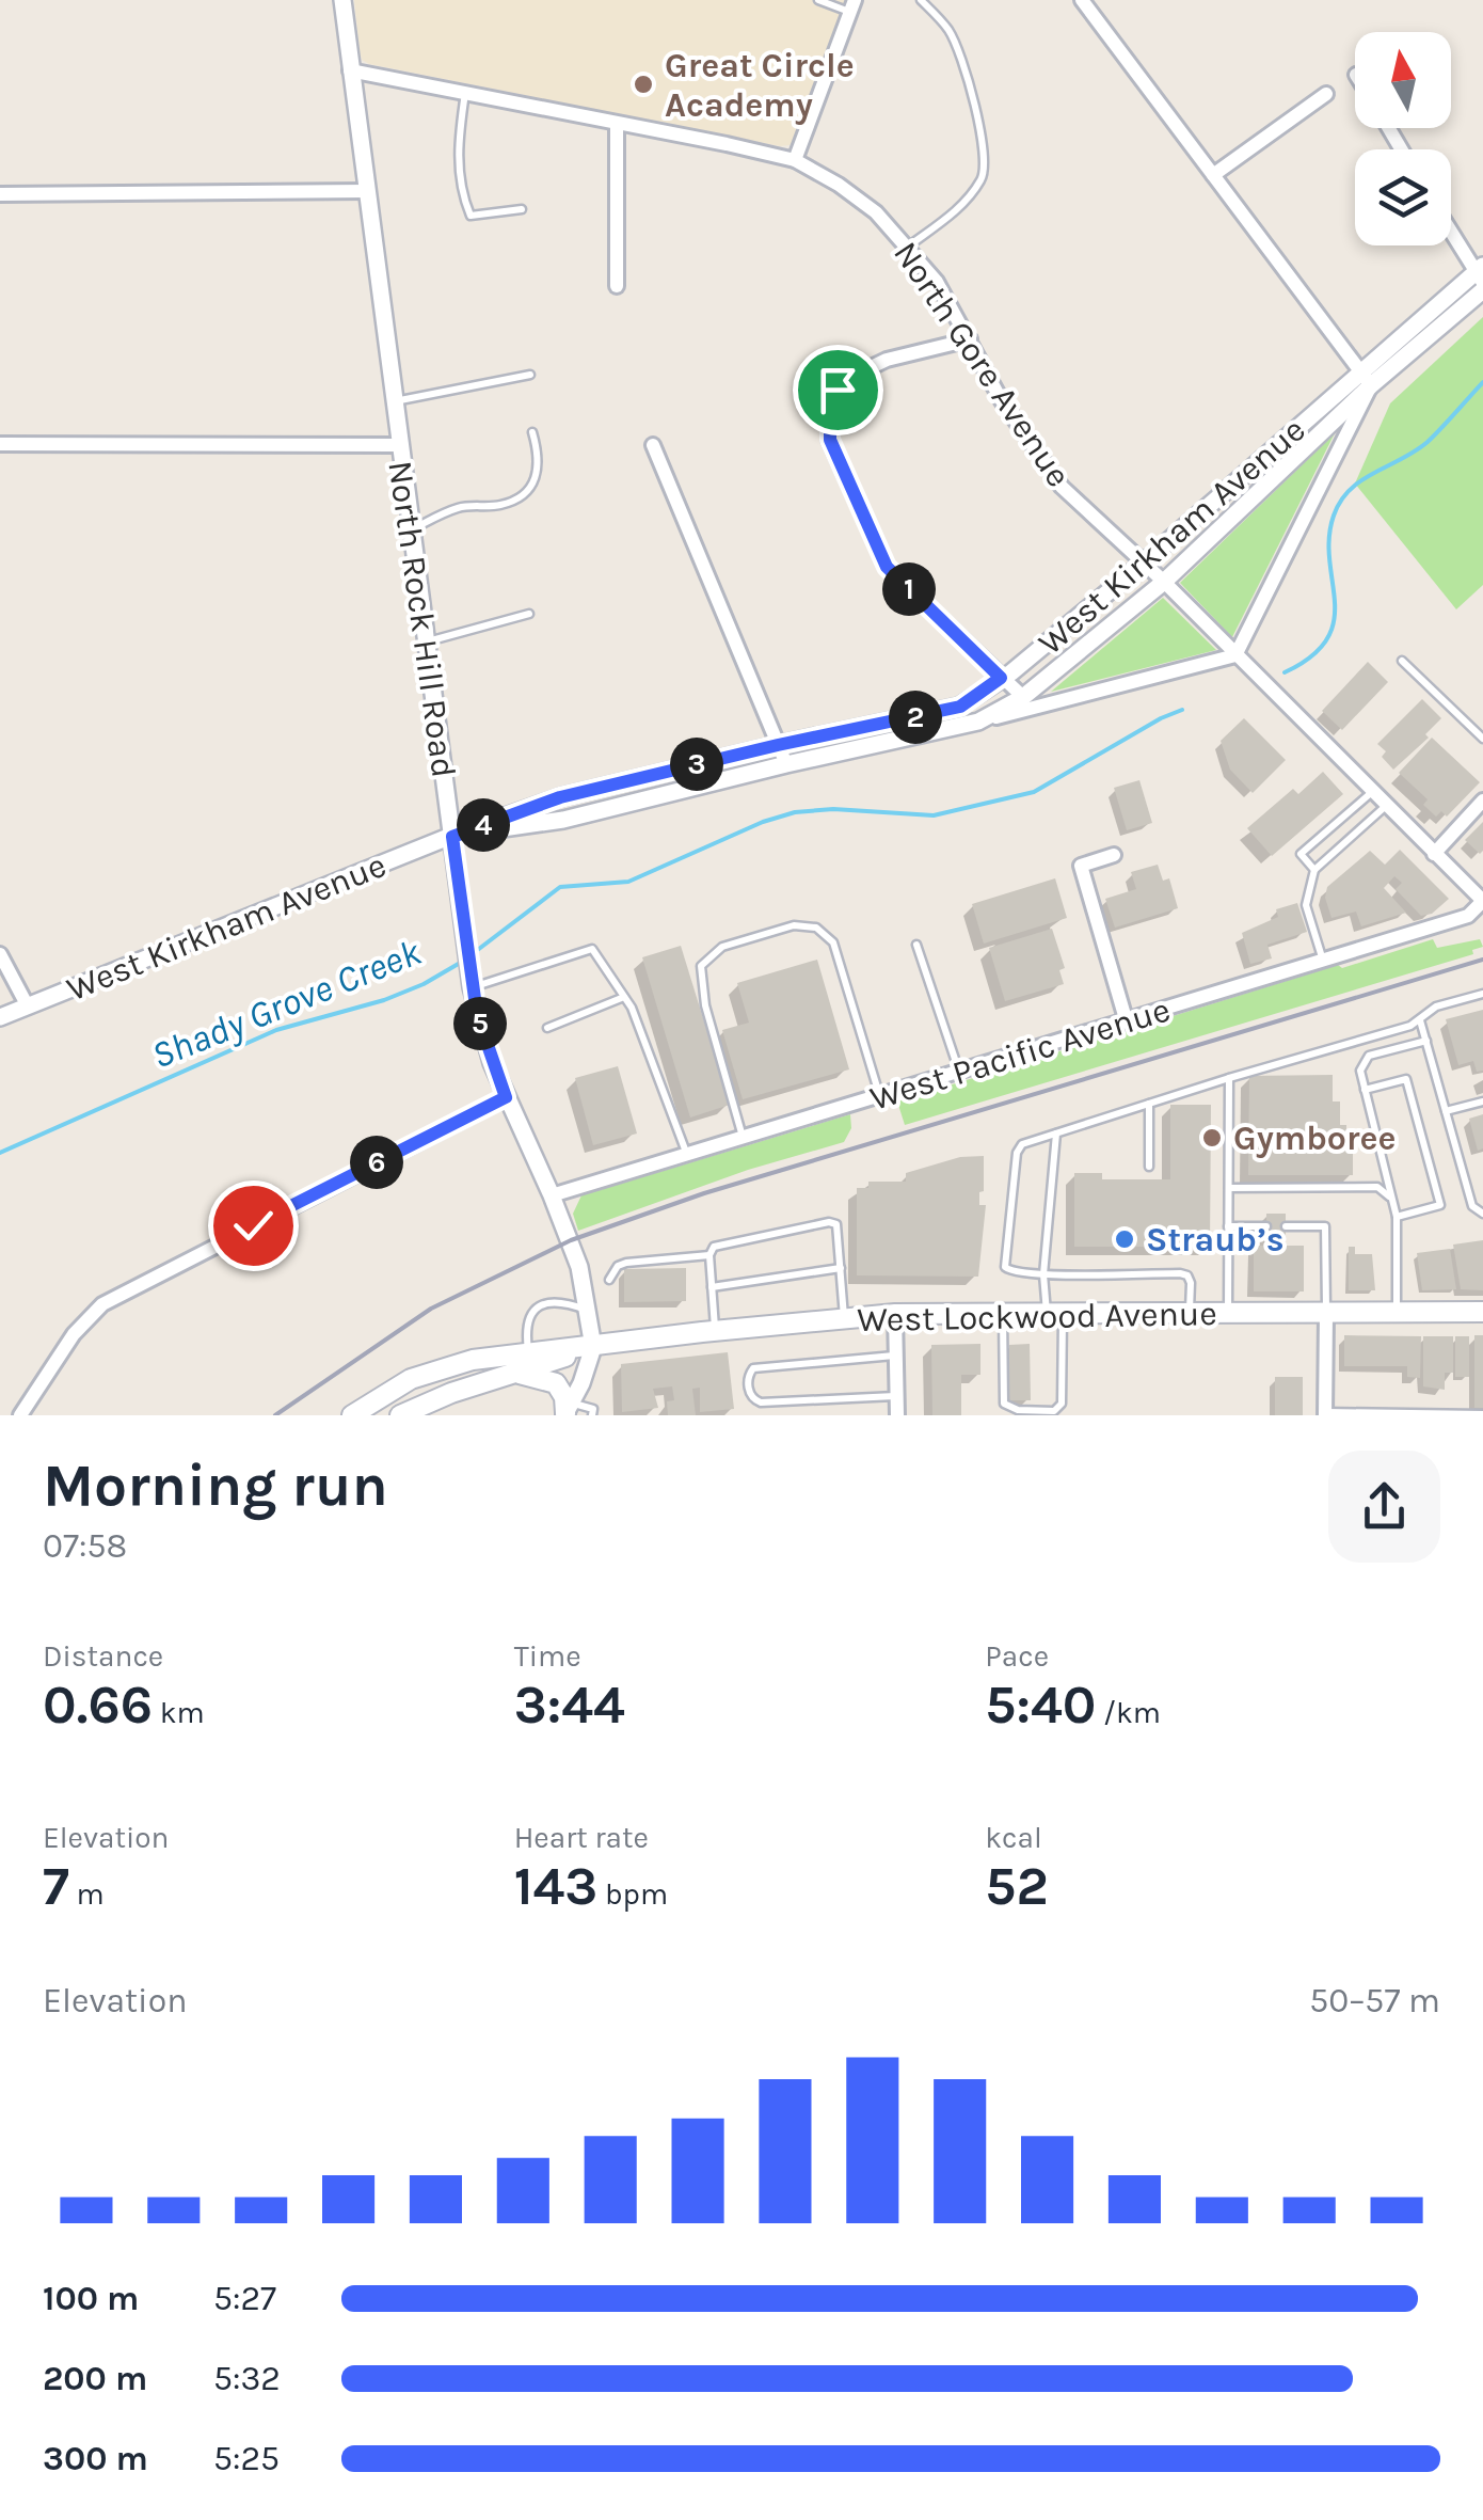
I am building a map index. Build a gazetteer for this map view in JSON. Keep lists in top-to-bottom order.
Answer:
{
  "streets": {
    "main road": ["West Lockwood Avenue"],
    "street": [
      "North Gore Avenue",
      "West Kirkham Avenue",
      "North Rock Hill Road",
      "West Pacific Avenue"
    ]
  },
  "crossings": [
    ["North Gore Avenue", "West Kirkham Avenue"],
    ["North Gore Avenue", "North Rock Hill Road"],
    ["North Gore Avenue", "West Pacific Avenue"],
    ["West Kirkham Avenue", "North Rock Hill Road"],
    ["North Rock Hill Road", "West Pacific Avenue"],
    ["North Rock Hill Road", "West Lockwood Avenue"]
  ],
  "water": ["Shady Grove Creek"],
  "places": ["Great Circle Academy", "Gymboree", "Straub’s"],
  "north": "top",
  "page": {
    "pins": [
      "1",
      "2",
      "3",
      "4",
      "5",
      "6"
    ],
    "heading": ["Morning run", "07:58"],
    "stats": [
      ["Distance", "0.66 km"],
      ["Time", "3:44"],
      ["Pace", "5:40 /km"],
      ["Elevation", "7 m"],
      ["Heart rate", "143 bpm"],
      ["kcal", "52"]
    ],
    "chart": ["Elevation", "50–57 m"],
    "list": [
      {
        "name": "100 m",
        "note": "5:27"
      },
      {
        "name": "200 m",
        "note": "5:32"
      },
      {
        "name": "300 m",
        "note": "5:25"
      }
    ]
  }
}
